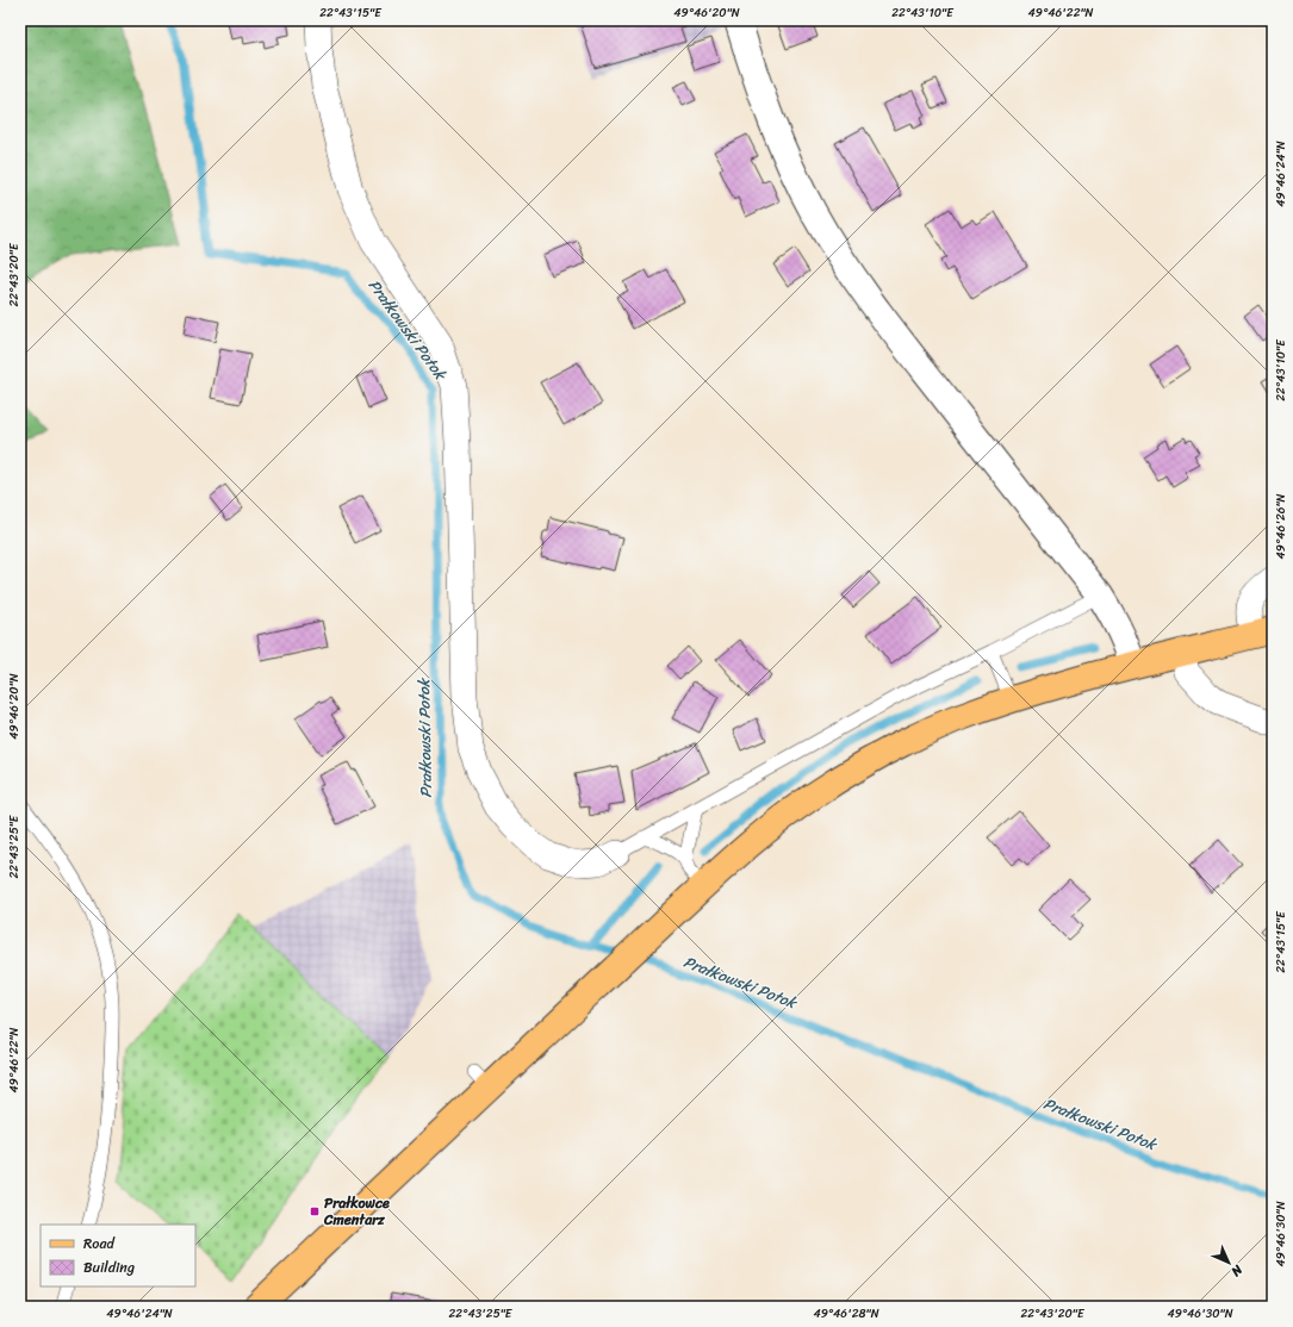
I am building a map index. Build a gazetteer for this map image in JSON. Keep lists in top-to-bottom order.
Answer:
{
  "water": ["Prałkowski Potok"],
  "places": {
    "transit": ["Prałkowce Cmentarz"]
  },
  "legend": ["Road", "Building"],
  "north": "bottom right",
  "coordinates": [
    "22°43'15\"E",
    "49°46'20\"N",
    "22°43'10\"E",
    "49°46'22\"N",
    "49°46'24\"N",
    "22°43'20\"E",
    "49°46'26\"N",
    "22°43'25\"E",
    "49°46'30\"N",
    "49°46'28\"N"
  ]
}
